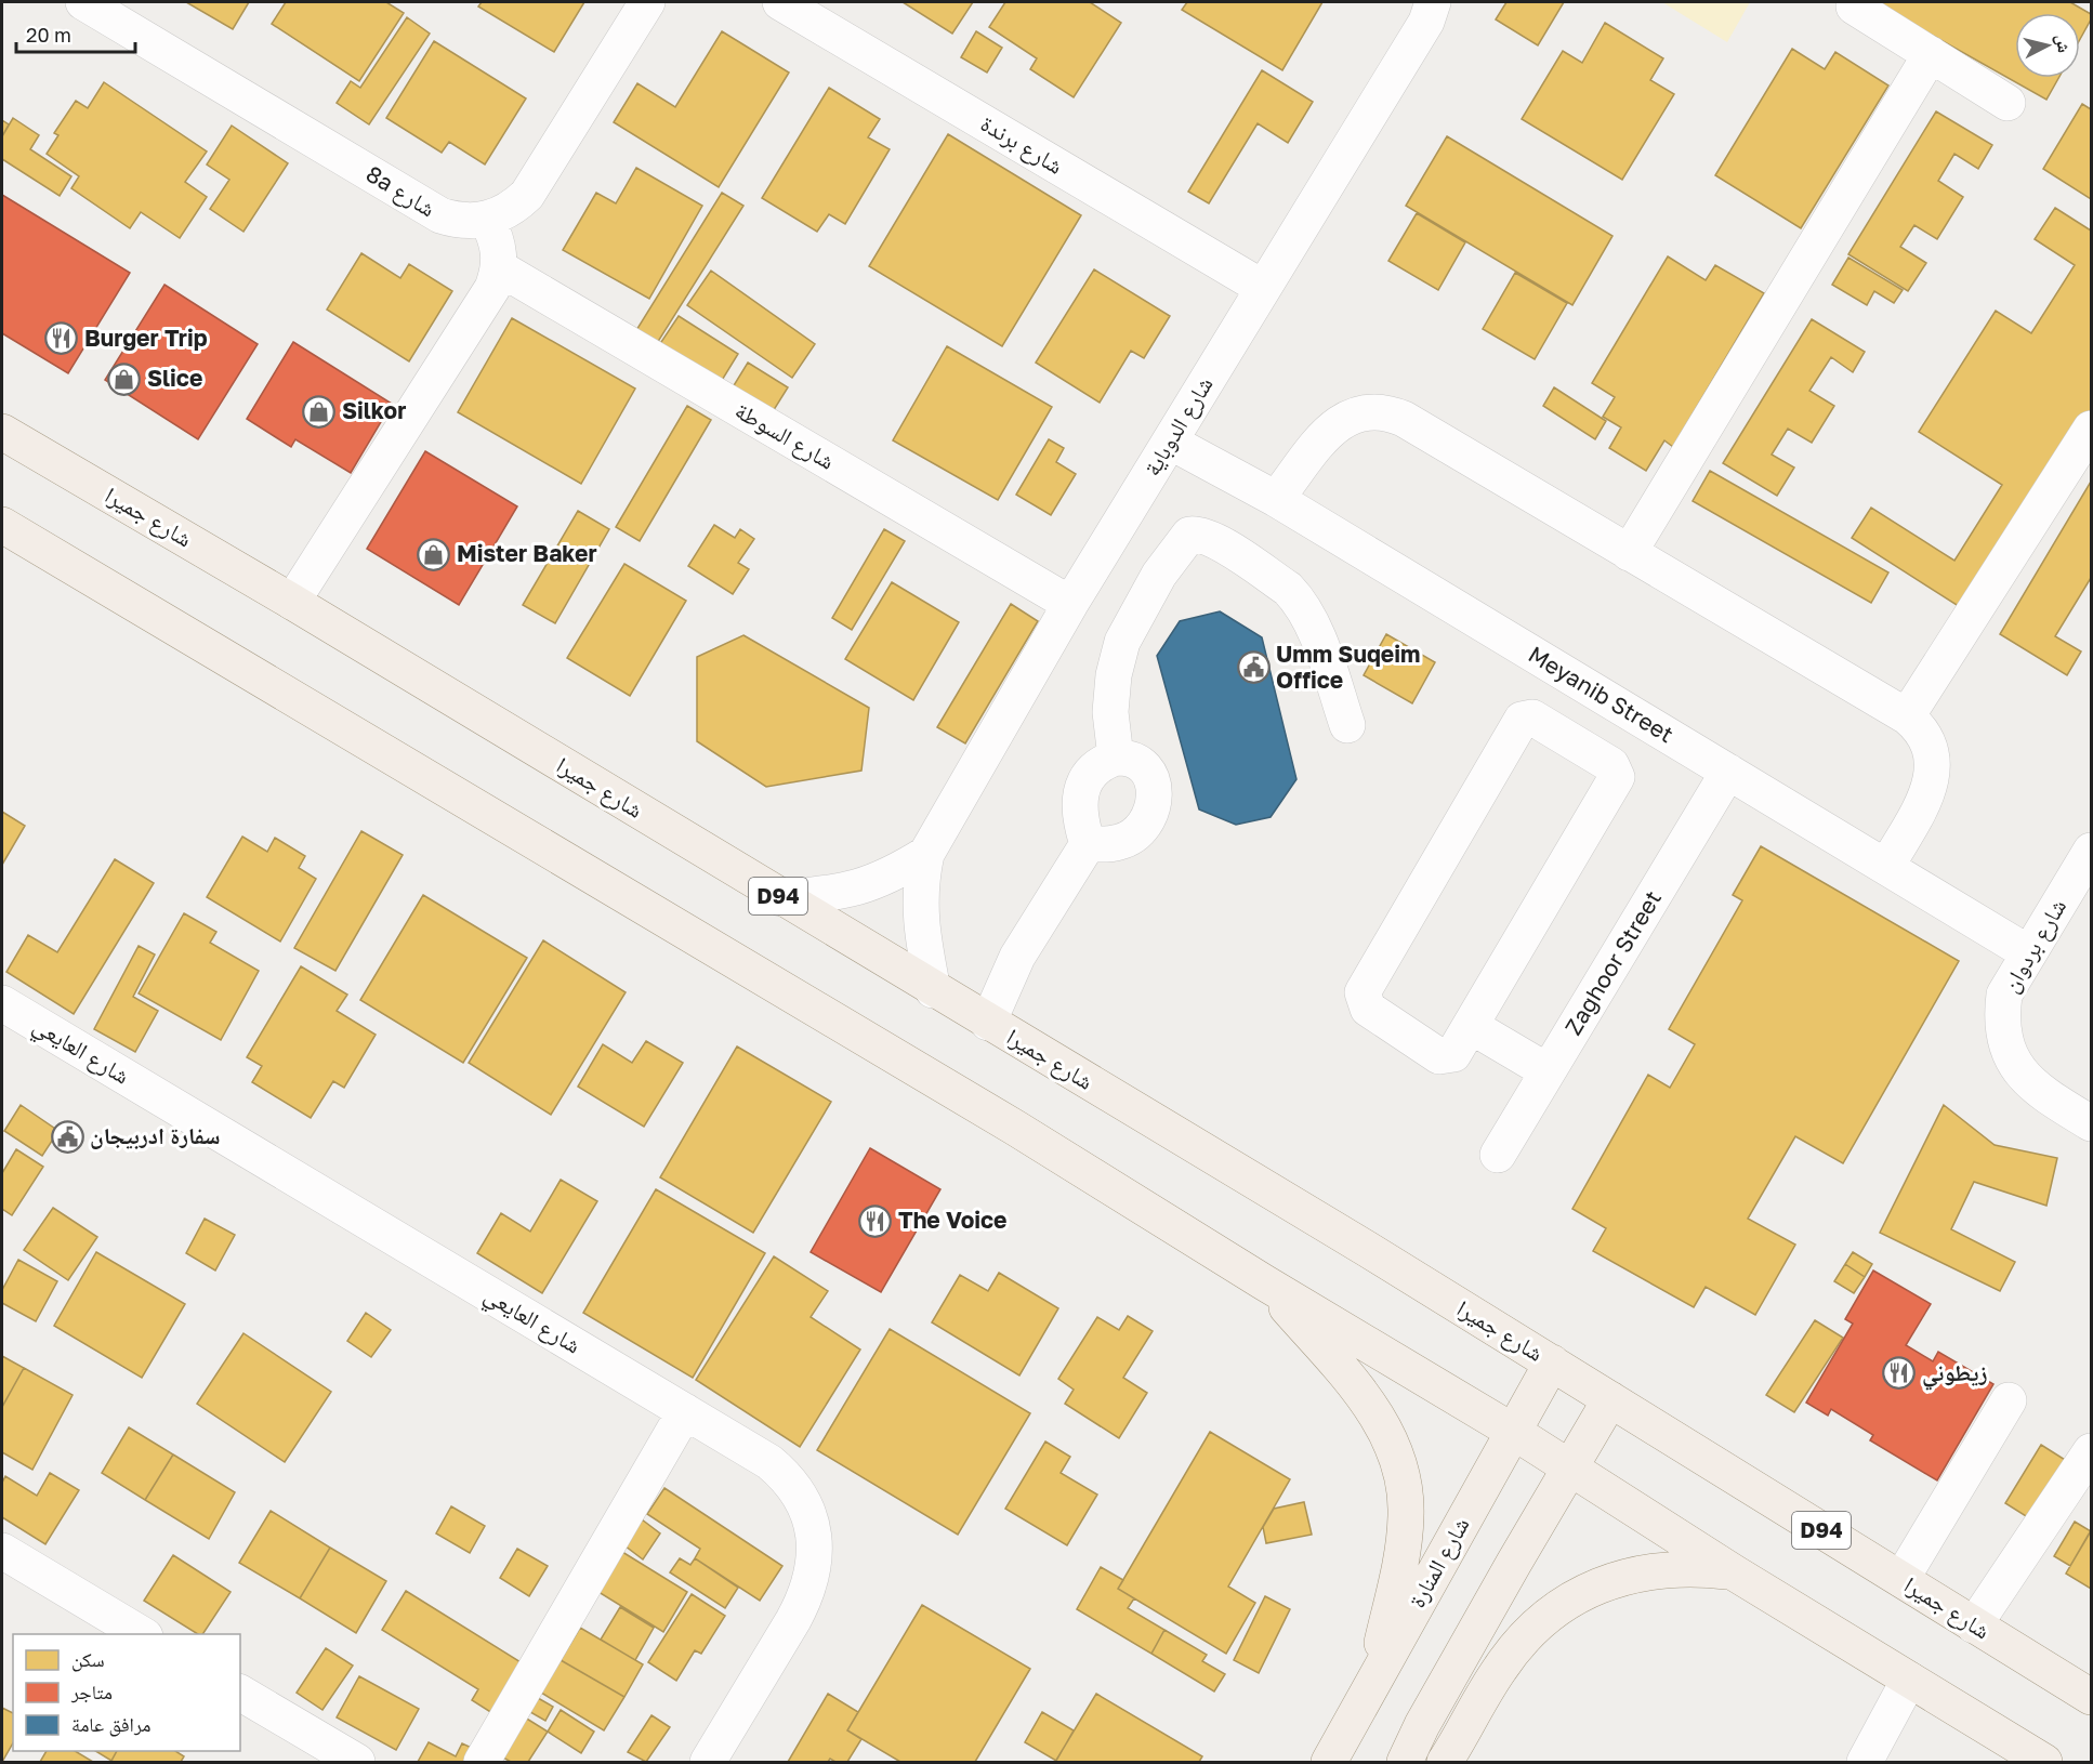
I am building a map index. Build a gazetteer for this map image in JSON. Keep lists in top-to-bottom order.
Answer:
{
  "streets": {
    "main road": ["شارع جميرا", "D94", "شارع المنارة"],
    "street": [
      "شارع برندة",
      "8a شارع",
      "شارع الدوباية",
      "شارع السوطة",
      "Meyanib Street",
      "شارع بردوان",
      "Zaghoor Street",
      "شارع العايعي"
    ]
  },
  "crossings": [
    ["شارع برندة", "شارع الدوباية"],
    ["شارع الدوباية", "شارع السوطة"],
    ["شارع الدوباية", "شارع جميرا"],
    ["شارع الدوباية", "Meyanib Street"],
    ["شارع جميرا", "شارع المنارة"],
    ["Meyanib Street", "شارع بردوان"],
    ["Meyanib Street", "Zaghoor Street"]
  ],
  "places": {
    "restaurant": ["Burger Trip", "The Voice", "زيطوني"],
    "shop": ["Slice", "Silkor", "Mister Baker"],
    "public building": ["Umm Suqeim Office", "سفارة ادربيجان"]
  },
  "legend": ["سكن", "متاجر", "مرافق عامة"],
  "scale_bar": "20 m",
  "north": "right"
}
